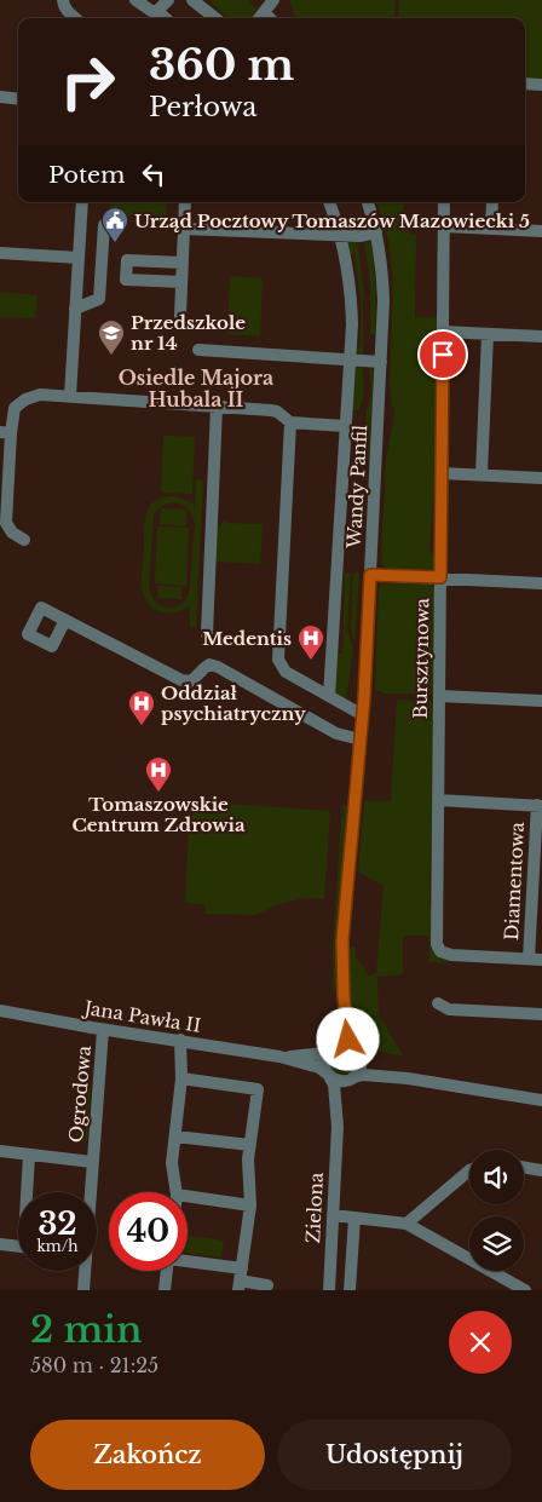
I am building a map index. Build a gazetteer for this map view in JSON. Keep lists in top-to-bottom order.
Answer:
{
  "streets": {
    "street": [
      "Wandy Panfil",
      "Bursztynowa",
      "Diamentowa",
      "Jana Pawła II",
      "Ogrodowa",
      "Zielona"
    ]
  },
  "crossings": [
    ["Wandy Panfil", "Jana Pawła II"],
    ["Wandy Panfil", "Zielona"],
    ["Bursztynowa", "Diamentowa"],
    ["Jana Pawła II", "Ogrodowa"],
    ["Jana Pawła II", "Zielona"]
  ],
  "districts": ["Osiedle Majora Hubala II"],
  "places": {
    "public building": ["Urząd Pocztowy Tomaszów Mazowiecki 5"],
    "school or university": ["Przedszkole nr 14"],
    "hospital": ["Medentis", "Oddział psychiatryczny", "Tomaszowskie Centrum Zdrowia"]
  },
  "page": {
    "turn": ["360 m", "Perłowa"],
    "then": "Potem",
    "speed": "32 km/h",
    "limit": "40",
    "heading": ["2 min", "580 m · 21:25"],
    "buttons": ["Zakończ", "Udostępnij"]
  }
}
